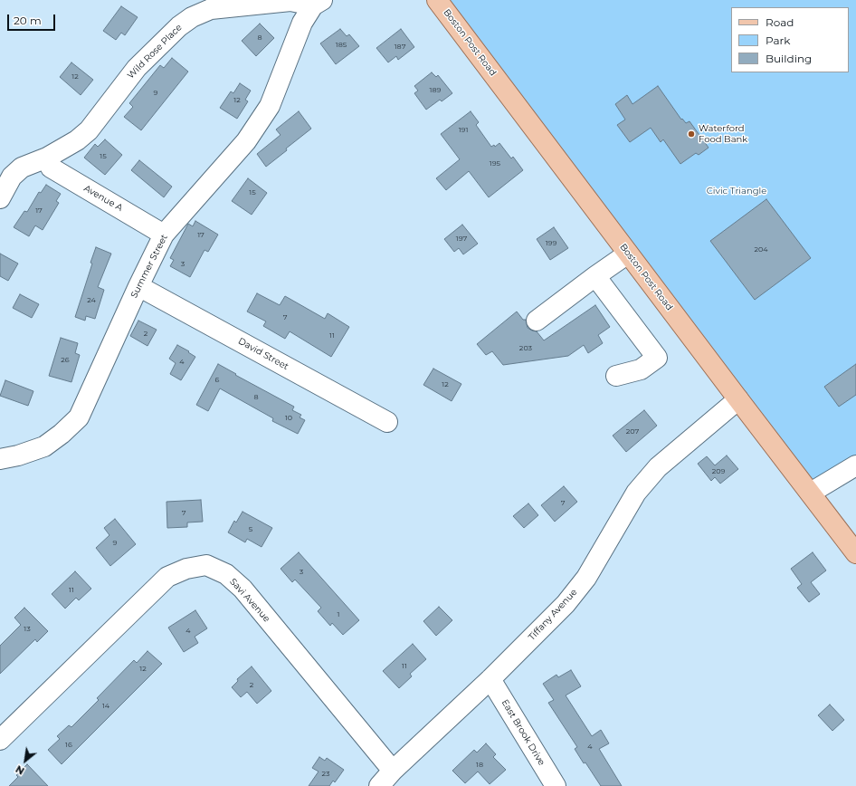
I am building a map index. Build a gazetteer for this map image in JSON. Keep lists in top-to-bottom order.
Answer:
{
  "streets": {
    "main road": ["Boston Post Road"],
    "street": [
      "Wild Rose Place",
      "Avenue A",
      "Summer Street",
      "David Street",
      "Savi Avenue",
      "Tiffany Avenue",
      "East Brook Drive"
    ]
  },
  "crossings": [
    ["Boston Post Road", "Tiffany Avenue"],
    ["Wild Rose Place", "Avenue A"],
    ["Wild Rose Place", "Summer Street"],
    ["Avenue A", "Summer Street"],
    ["Summer Street", "David Street"],
    ["Savi Avenue", "Tiffany Avenue"],
    ["Tiffany Avenue", "East Brook Drive"]
  ],
  "parks": ["Civic Triangle"],
  "places": ["Waterford Food Bank"],
  "house_numbers": [
    "8",
    "185",
    "187",
    "12",
    "189",
    "9",
    "12",
    "191",
    "15",
    "195",
    "15",
    "17",
    "17",
    "197",
    "199",
    "204",
    "3",
    "24",
    "7",
    "2",
    "11",
    "203",
    "26",
    "4",
    "6",
    "12",
    "8",
    "10",
    "207",
    "209",
    "7",
    "7",
    "5",
    "9",
    "3",
    "11",
    "1",
    "13",
    "4",
    "11",
    "12",
    "2",
    "14",
    "16",
    "4",
    "18",
    "23"
  ],
  "legend": ["Road", "Park", "Building"],
  "scale_bar": "20 m",
  "north": "bottom left"
}
